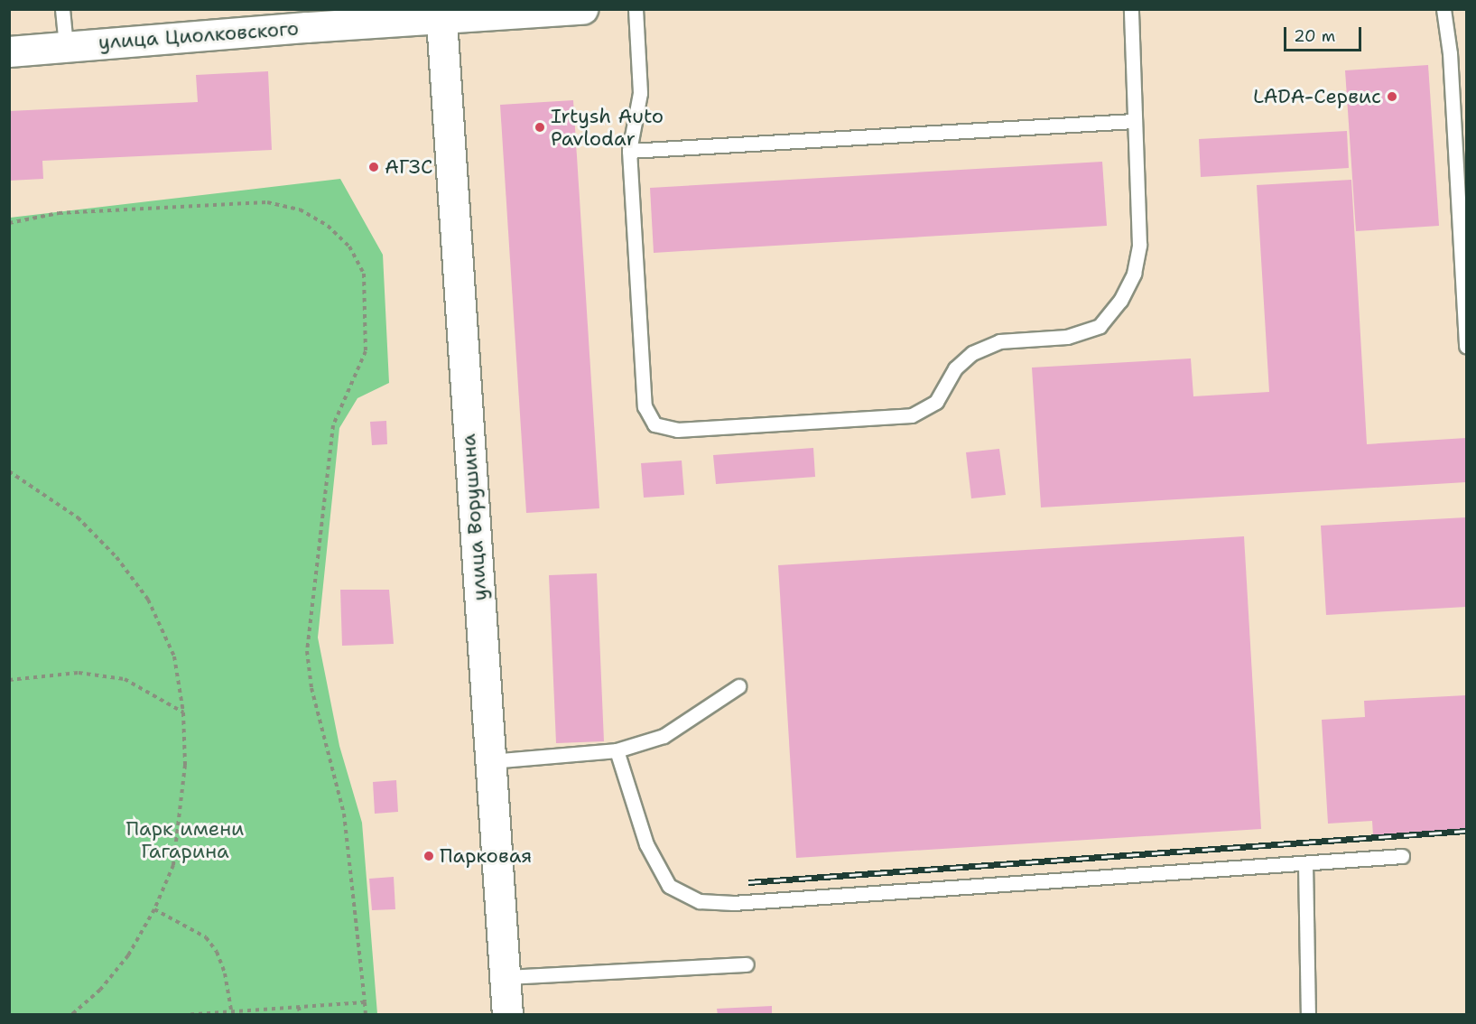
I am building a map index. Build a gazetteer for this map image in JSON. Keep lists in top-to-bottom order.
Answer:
{
  "streets": {
    "street": ["улица Циолковского", "улица Ворушина"]
  },
  "crossings": [
    ["улица Циолковского", "улица Ворушина"]
  ],
  "parks": ["Парк имени Гагарина"],
  "places": [
    "LADA-Сервис",
    "Irtysh Auto Pavlodar",
    "АГЗС",
    "Парковая"
  ],
  "scale_bar": "20 m"
}
